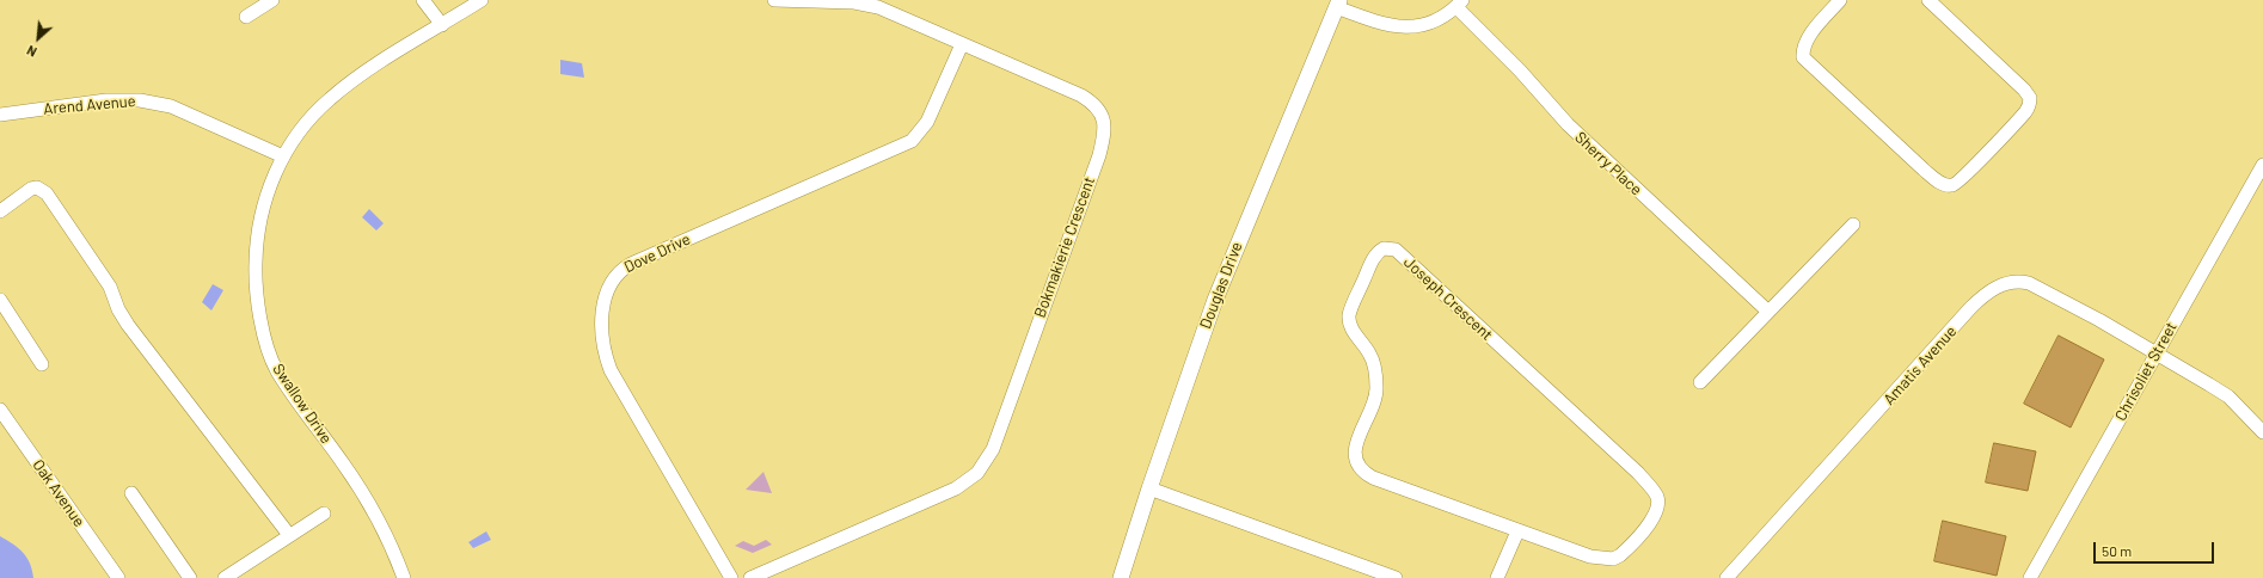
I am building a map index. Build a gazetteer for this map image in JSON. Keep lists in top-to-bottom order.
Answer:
{
  "streets": {
    "street": [
      "Arend Avenue",
      "Sherry Place",
      "Bokmakierie Crescent",
      "Dove Drive",
      "Douglas Drive",
      "Joseph Crescent",
      "Amatis Avenue",
      "Chrisoliet Street",
      "Swallow Drive",
      "Oak Avenue"
    ]
  },
  "crossings": [
    ["Arend Avenue", "Swallow Drive"],
    ["Bokmakierie Crescent", "Dove Drive"],
    ["Amatis Avenue", "Chrisoliet Street"]
  ],
  "scale_bar": "50 m",
  "north": "bottom left"
}
